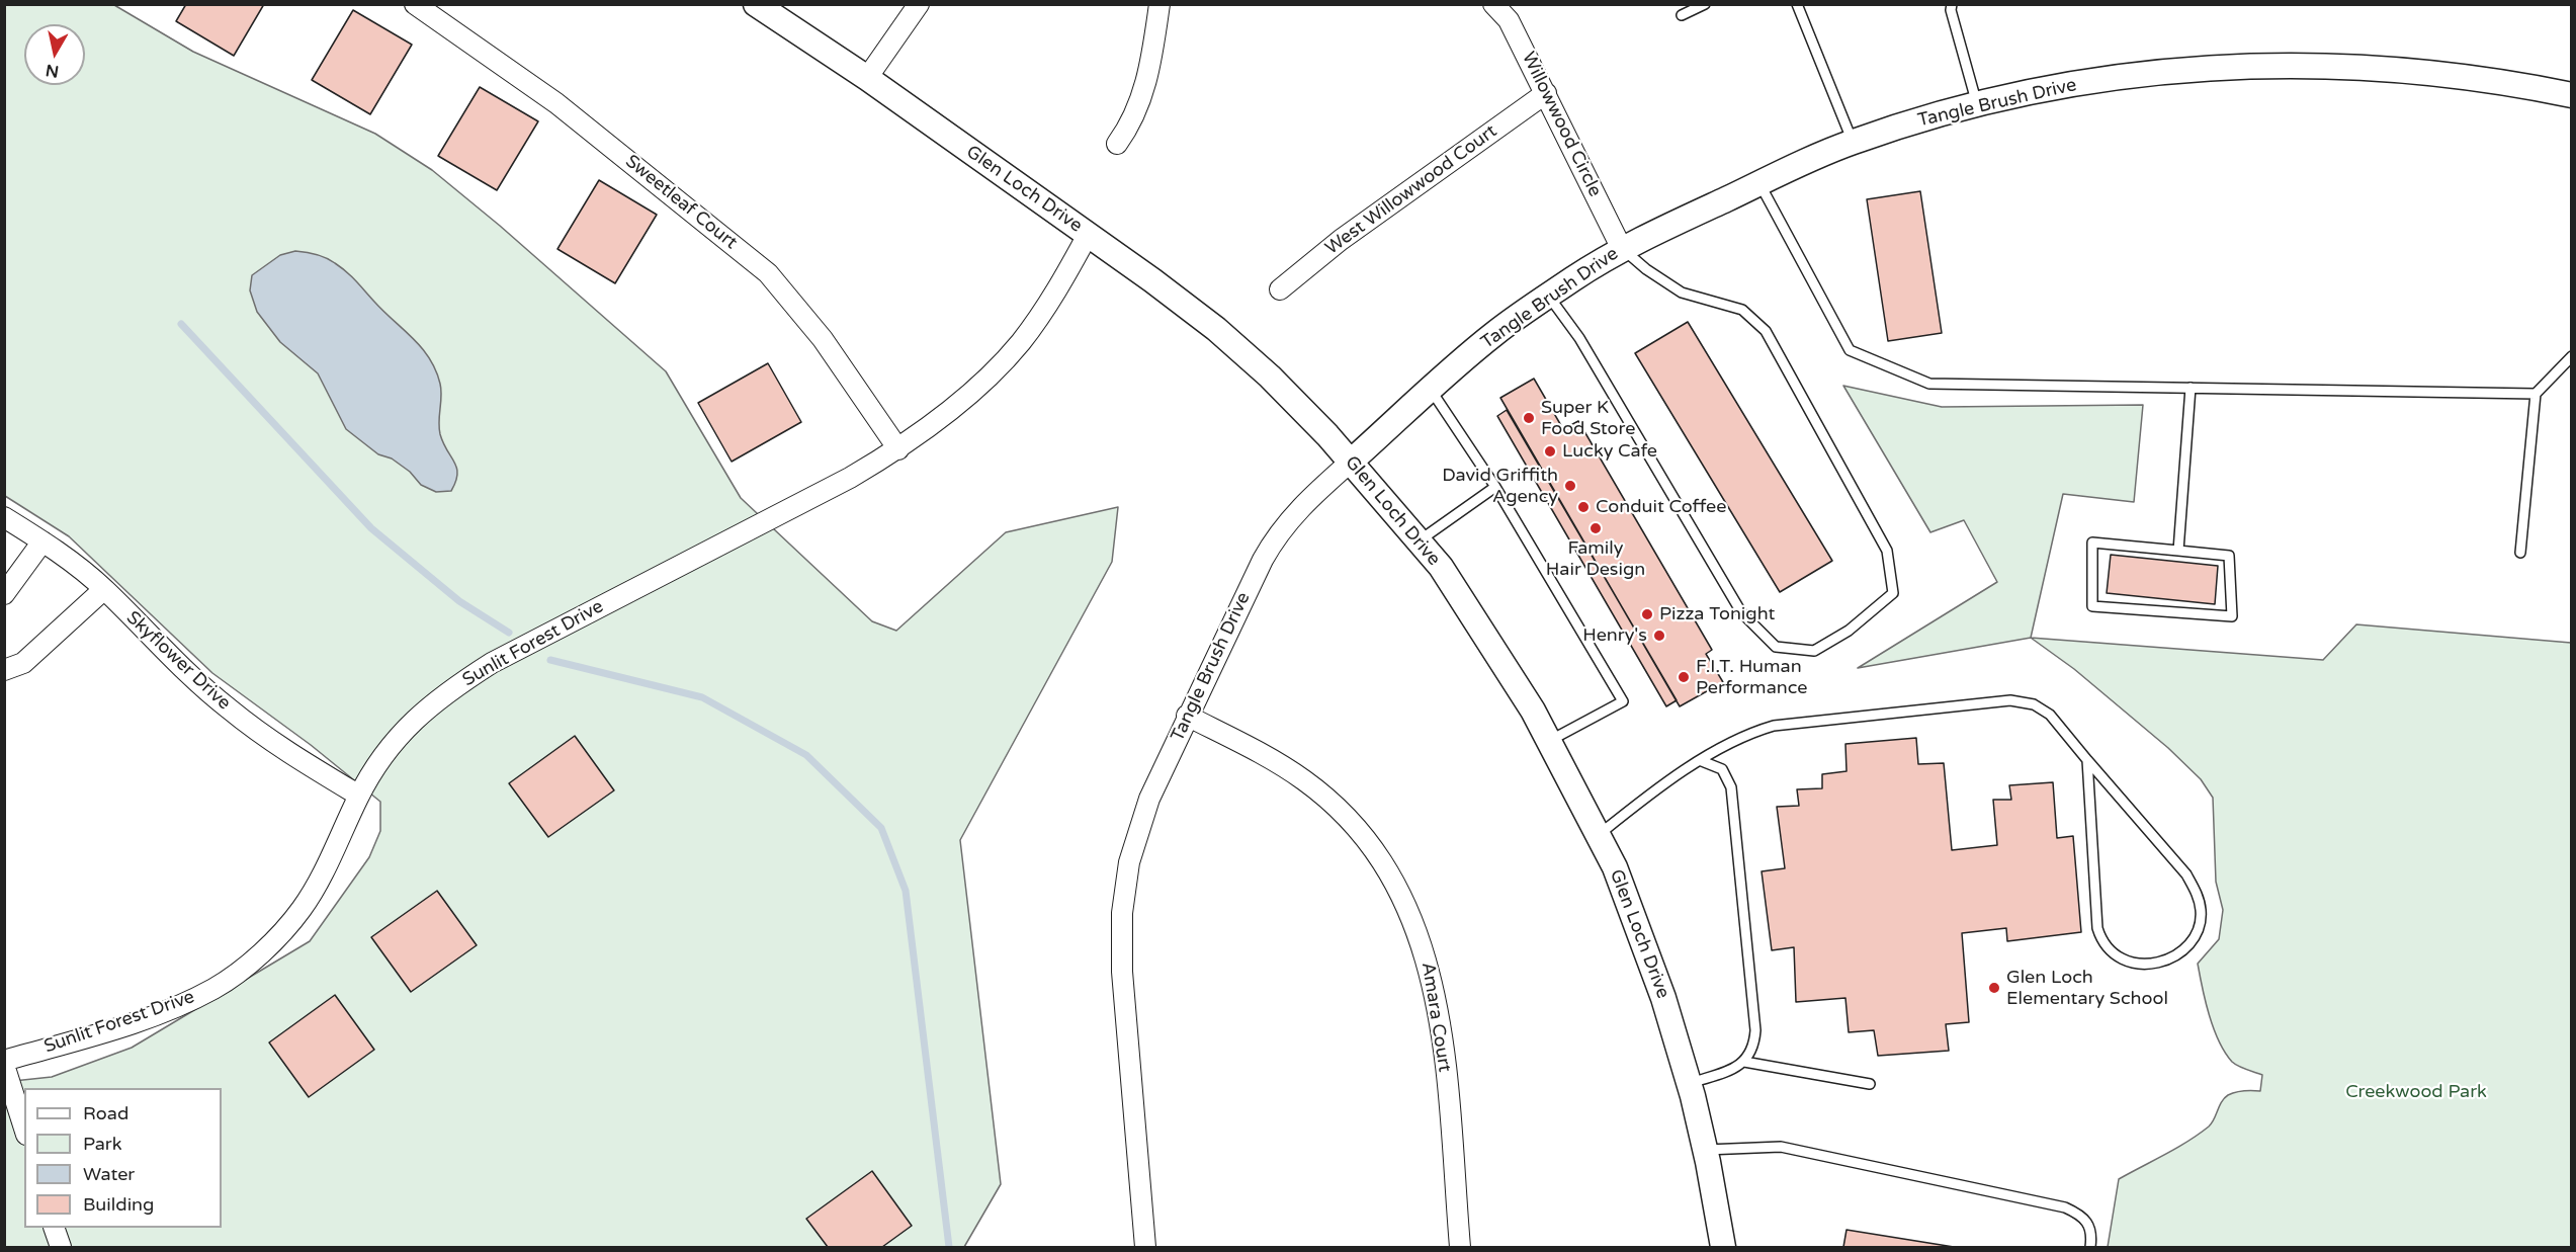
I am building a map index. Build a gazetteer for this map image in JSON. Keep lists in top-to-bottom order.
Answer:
{
  "streets": {
    "street": [
      "Tangle Brush Drive",
      "Willowwood Circle",
      "Glen Loch Drive",
      "West Willowwood Court",
      "Sweetleaf Court",
      "Sunlit Forest Drive",
      "Skyflower Drive",
      "Amara Court"
    ]
  },
  "crossings": [
    ["Tangle Brush Drive", "Willowwood Circle"],
    ["Tangle Brush Drive", "Glen Loch Drive"],
    ["Tangle Brush Drive", "Amara Court"],
    ["Willowwood Circle", "West Willowwood Court"],
    ["Glen Loch Drive", "Sunlit Forest Drive"],
    ["Sweetleaf Court", "Sunlit Forest Drive"],
    ["Sunlit Forest Drive", "Skyflower Drive"]
  ],
  "parks": ["Creekwood Park"],
  "places": [
    "Super K Food Store",
    "Lucky Cafe",
    "David Griffith Agency",
    "Conduit Coffee",
    "Family Hair Design",
    "Pizza Tonight",
    "Henry's",
    "F.I.T. Human Performance",
    "Glen Loch Elementary School"
  ],
  "legend": [
    "Road",
    "Park",
    "Water",
    "Building"
  ],
  "north": "bottom"
}
